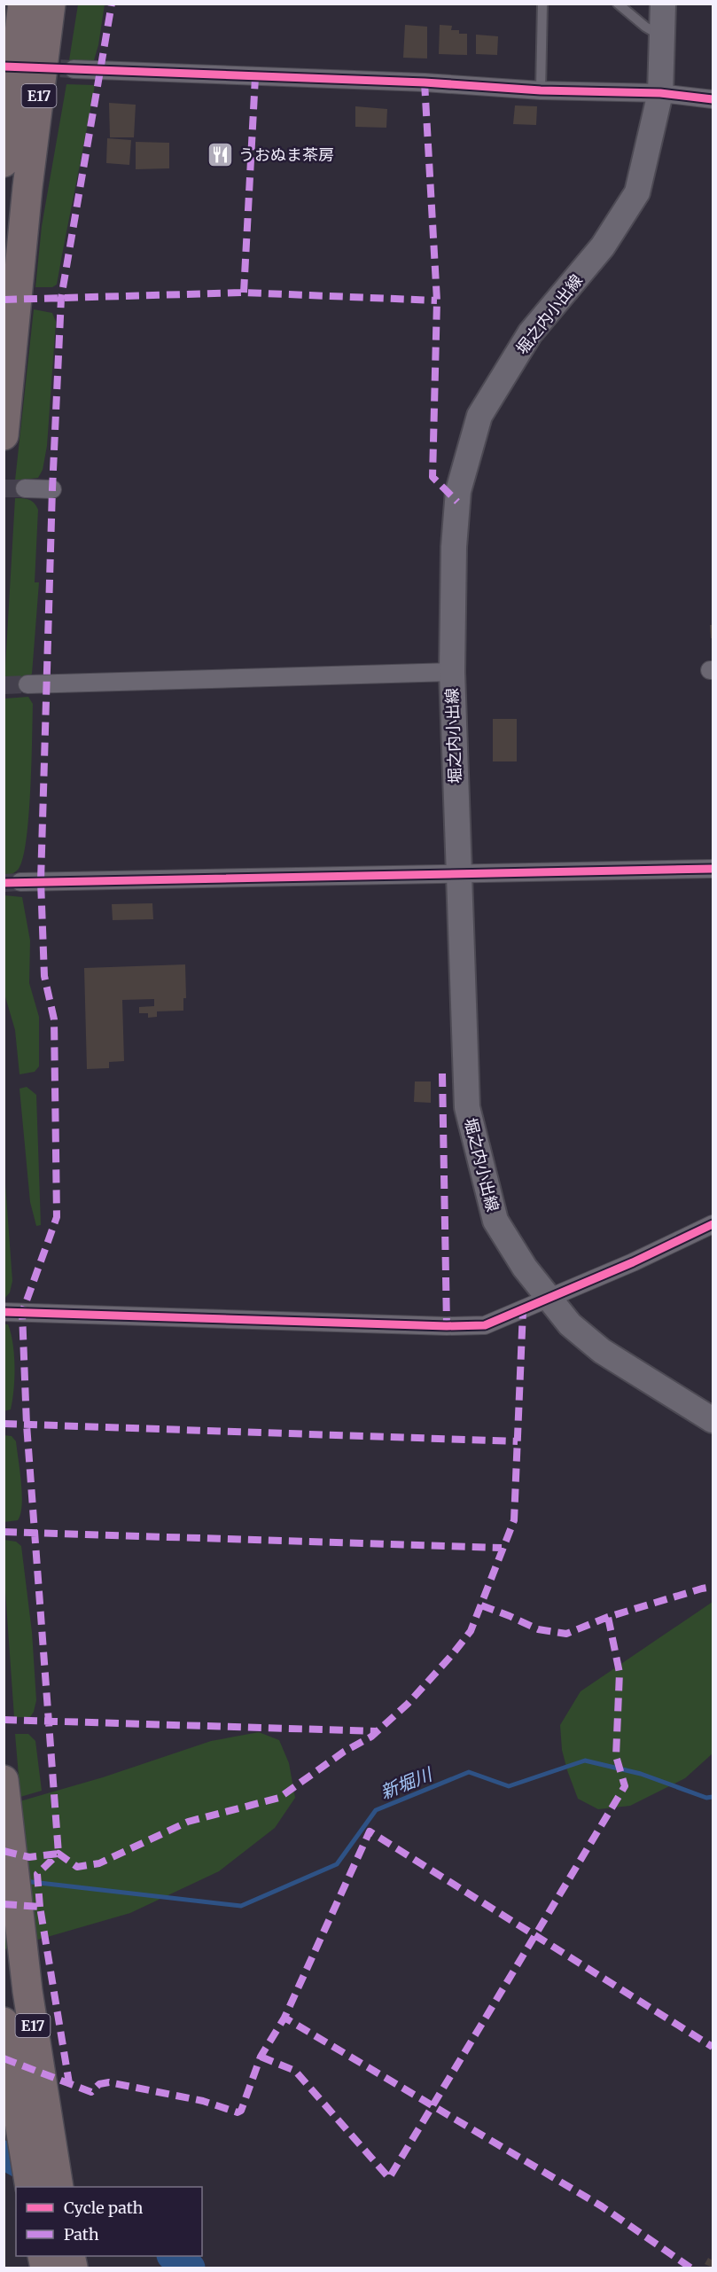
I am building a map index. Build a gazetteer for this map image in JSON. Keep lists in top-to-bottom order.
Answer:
{
  "streets": {
    "highway": ["E17"],
    "main road": ["堀之内小出線"]
  },
  "water": ["新堀川"],
  "places": {
    "restaurant": ["うおぬま茶房"]
  },
  "legend": ["Cycle path", "Path"]
}
